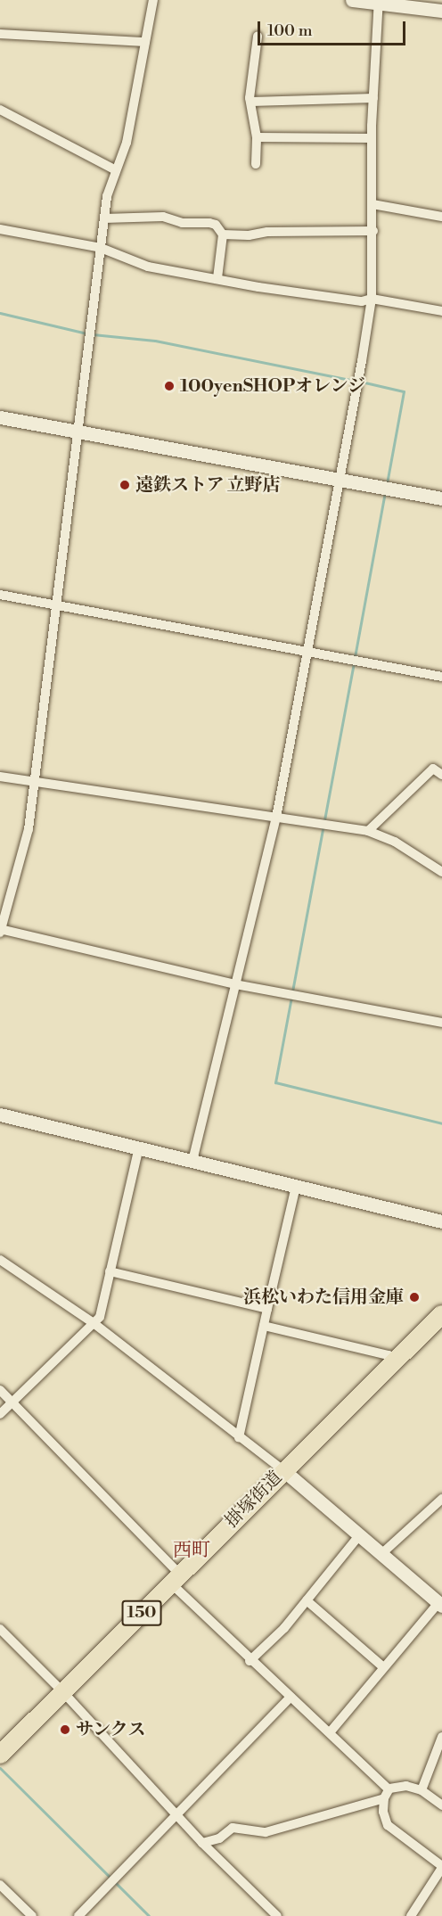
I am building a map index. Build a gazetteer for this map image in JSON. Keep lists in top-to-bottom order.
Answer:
{
  "streets": {
    "highway": ["掛塚街道", "150"]
  },
  "districts": ["西町"],
  "places": [
    "100yenSHOPオレンジ",
    "遠鉄ストア 立野店",
    "浜松いわた信用金庫",
    "サンクス"
  ],
  "scale_bar": "100 m"
}
